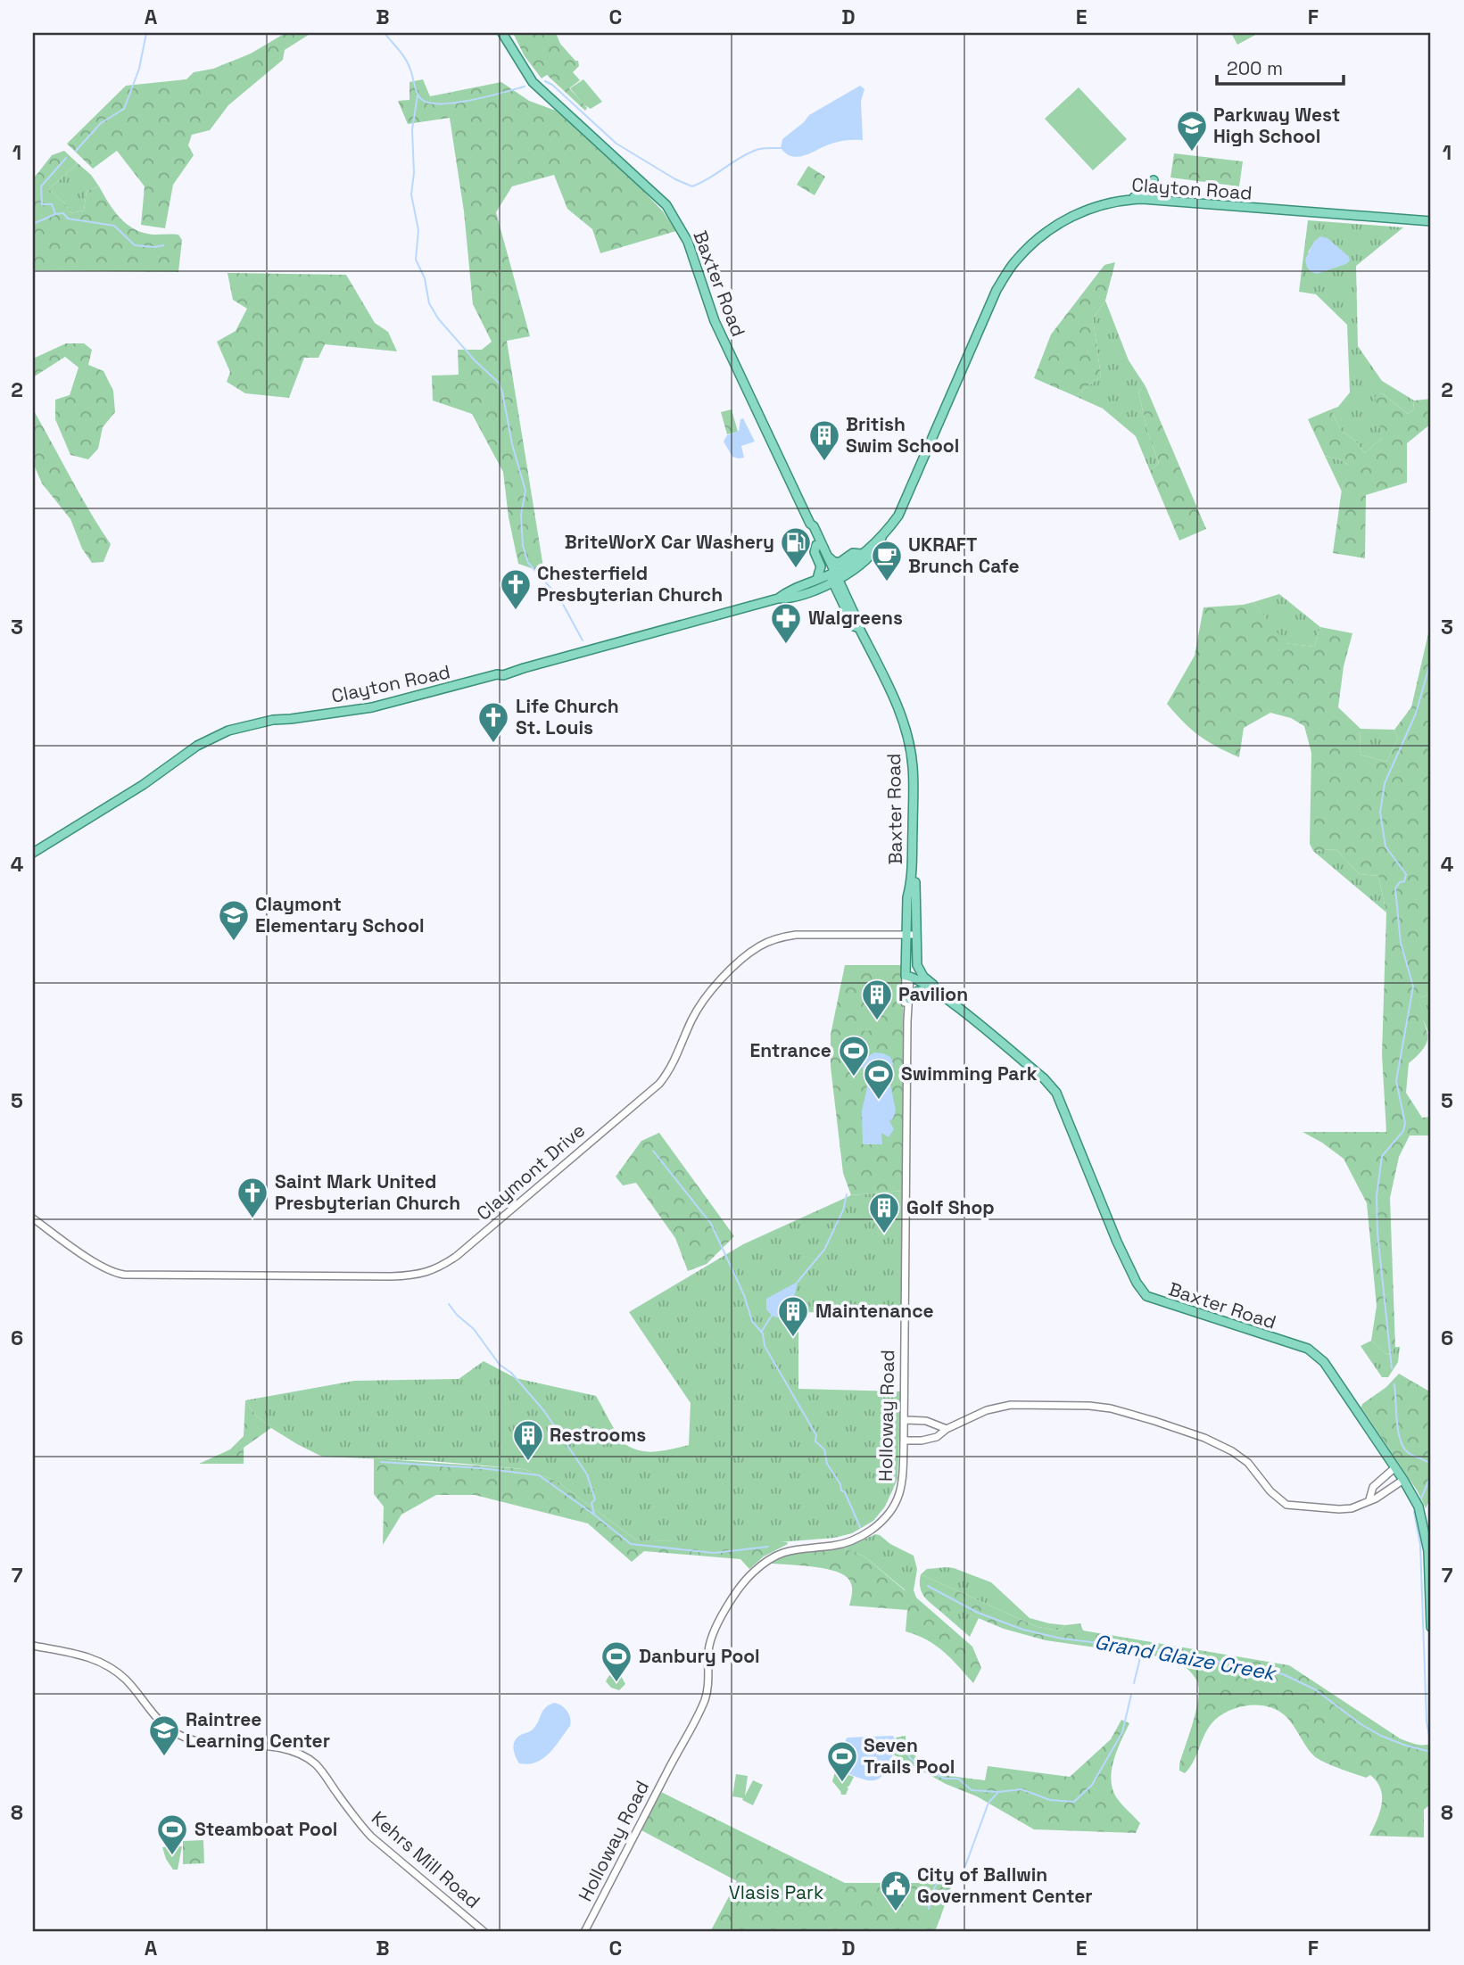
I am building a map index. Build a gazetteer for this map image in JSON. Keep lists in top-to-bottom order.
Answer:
{
  "streets": {
    "main road": ["Clayton Road", "Baxter Road"],
    "street": ["Claymont Drive", "Holloway Road", "Kehrs Mill Road"]
  },
  "crossings": [
    ["Clayton Road", "Baxter Road"],
    ["Baxter Road", "Claymont Drive"],
    ["Baxter Road", "Holloway Road"]
  ],
  "water": ["Grand Glaize Creek"],
  "parks": ["Vlasis Park"],
  "places": {
    "school or university": ["Parkway West High School", "Claymont Elementary School", "Raintree Learning Center"],
    "building": [
      "British Swim School",
      "Pavilion",
      "Golf Shop",
      "Maintenance",
      "Restrooms"
    ],
    "fuel station": ["BriteWorX Car Washery"],
    "cafe": ["UKRAFT Brunch Cafe"],
    "church": ["Chesterfield Presbyterian Church", "Life Church St. Louis", "Saint Mark United Presbyterian Church"],
    "pharmacy": ["Walgreens"],
    "sports": [
      "Entrance",
      "Swimming Park",
      "Danbury Pool",
      "Seven Trails Pool",
      "Steamboat Pool"
    ],
    "public building": ["City of Ballwin Government Center"]
  },
  "scale_bar": "200 m",
  "grid": {
    "columns": [
      "A",
      "B",
      "C",
      "D",
      "E",
      "F"
    ],
    "rows": [
      "1",
      "2",
      "3",
      "4",
      "5",
      "6",
      "7",
      "8"
    ]
  }
}
